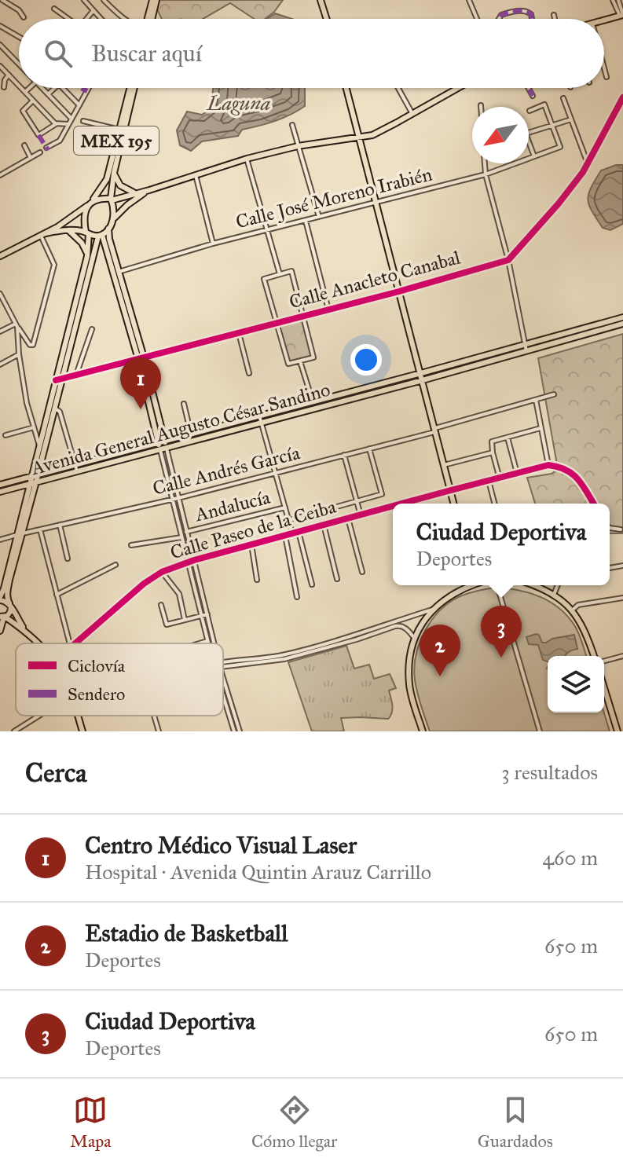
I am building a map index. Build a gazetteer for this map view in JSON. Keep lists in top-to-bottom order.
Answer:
{
  "streets": {
    "main road": ["MEX 195", "Avenida General Augusto César Sandino"],
    "street": [
      "Calle José Moreno Irabién",
      "Calle Anacleto Canabal",
      "Calle Andrés García",
      "Andalucía",
      "Calle Paseo de la Ceiba"
    ]
  },
  "water": ["Laguna"],
  "legend": ["Ciclovía", "Sendero"],
  "north": "bottom left",
  "page": {
    "search": "Buscar aquí",
    "pins": ["1", "3", "2"],
    "popup": ["Ciudad Deportiva", "Deportes"],
    "heading": ["Cerca", "3 resultados"],
    "list": [
      {
        "mark": "1",
        "name": "Centro Médico Visual Laser",
        "note": "Hospital · Avenida Quintin Arauz Carrillo",
        "value": "460 m"
      },
      {
        "mark": "2",
        "name": "Estadio de Basketball",
        "note": "Deportes",
        "value": "650 m"
      },
      {
        "mark": "3",
        "name": "Ciudad Deportiva",
        "note": "Deportes",
        "value": "650 m"
      }
    ],
    "nav": ["Mapa", "Cómo llegar", "Guardados"]
  }
}
